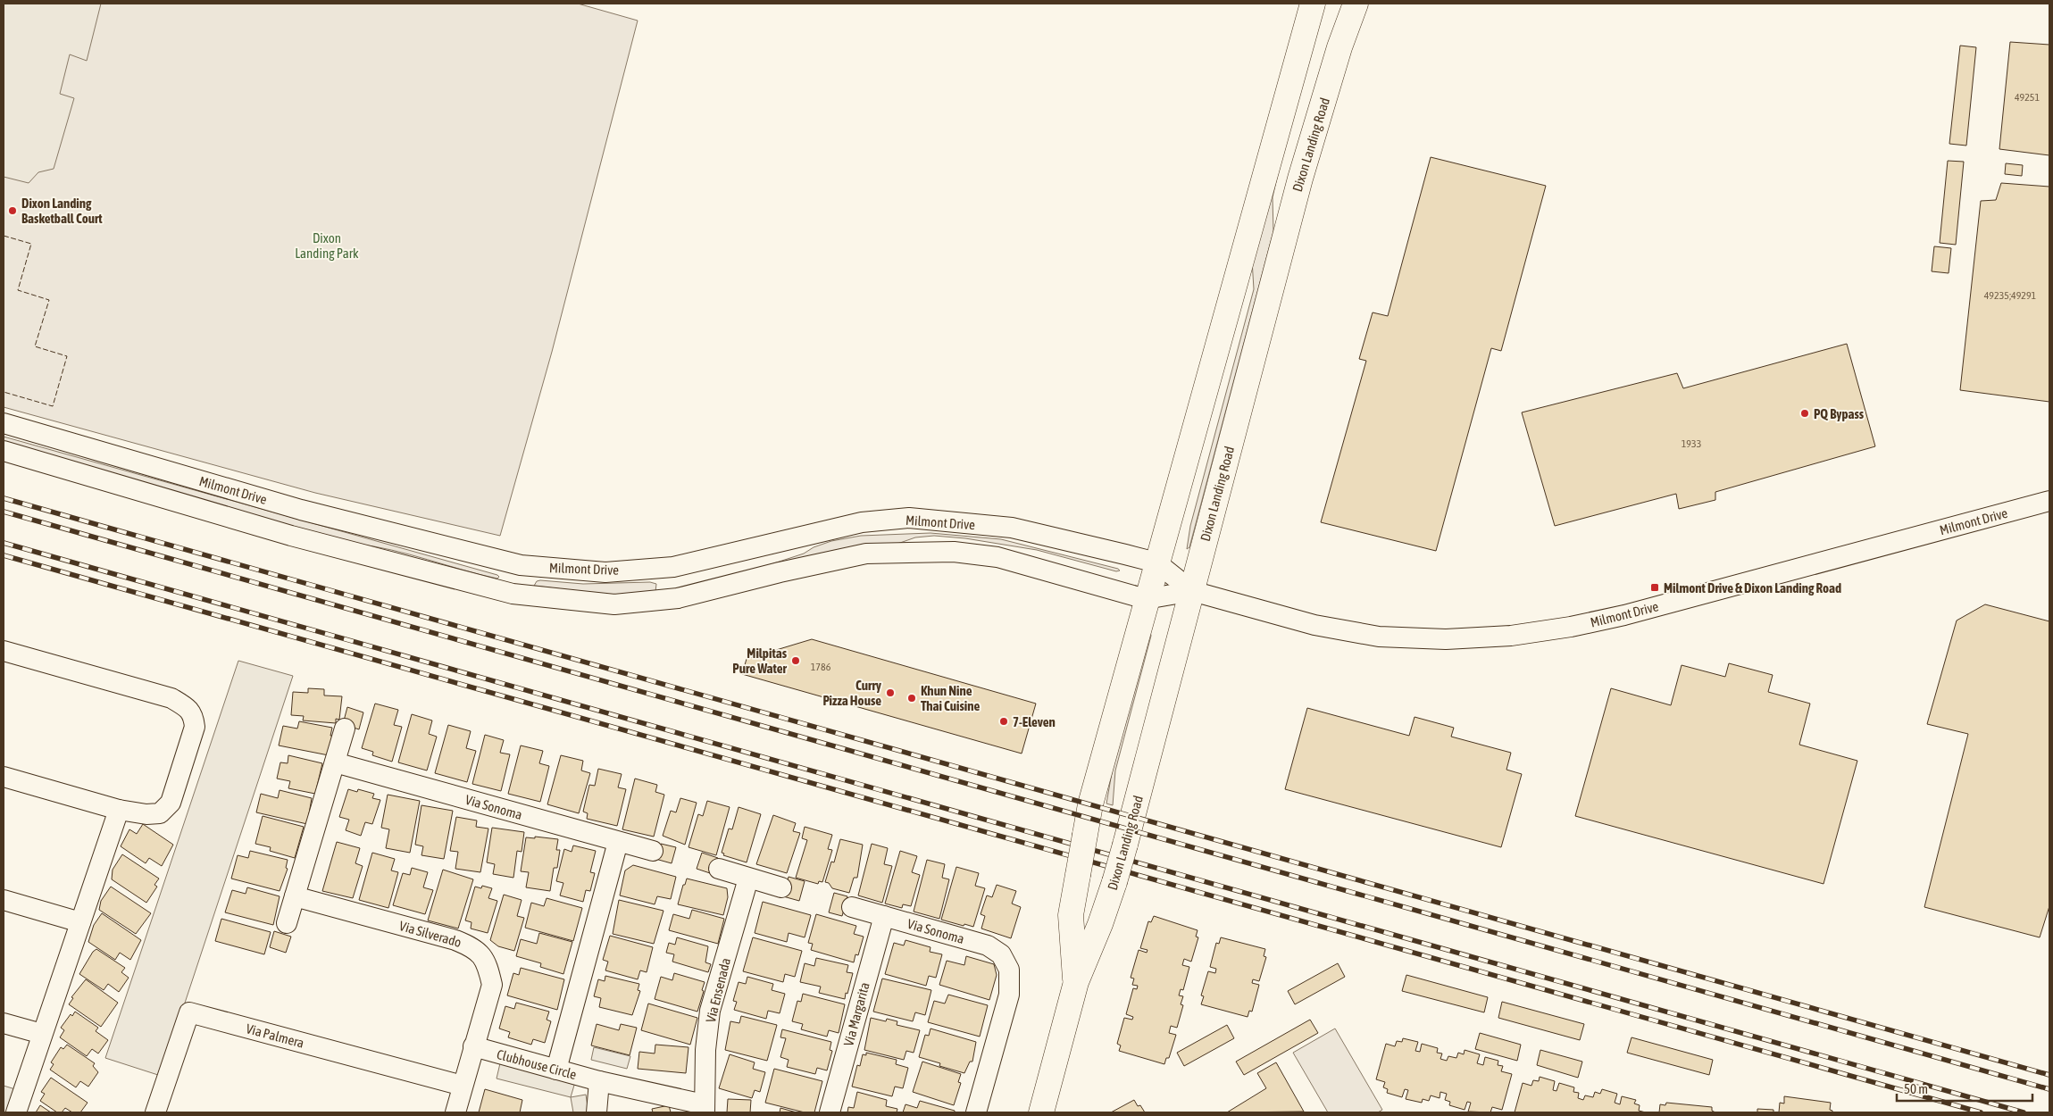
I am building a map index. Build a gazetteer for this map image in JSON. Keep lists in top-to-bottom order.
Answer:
{
  "streets": {
    "main road": ["Dixon Landing Road"],
    "street": [
      "Milmont Drive",
      "Via Sonoma",
      "Via Silverado",
      "Via Ensenada",
      "Via Margarita",
      "Via Palmera",
      "Clubhouse Circle"
    ]
  },
  "crossings": [
    ["Dixon Landing Road", "Milmont Drive"],
    ["Via Sonoma", "Via Margarita"],
    ["Via Silverado", "Via Palmera"],
    ["Via Silverado", "Clubhouse Circle"],
    ["Via Ensenada", "Clubhouse Circle"]
  ],
  "parks": ["Dixon Landing Park"],
  "places": {
    "other": [
      "Dixon Landing Basketball Court",
      "PQ Bypass",
      "Milpitas Pure Water",
      "Curry Pizza House",
      "Khun Nine Thai Cuisine",
      "7-Eleven"
    ],
    "transit": ["Milmont Drive & Dixon Landing Road"]
  },
  "house_numbers": [
    "49251",
    "49235;49291",
    "1933",
    "1786"
  ],
  "scale_bar": "50 m"
}
